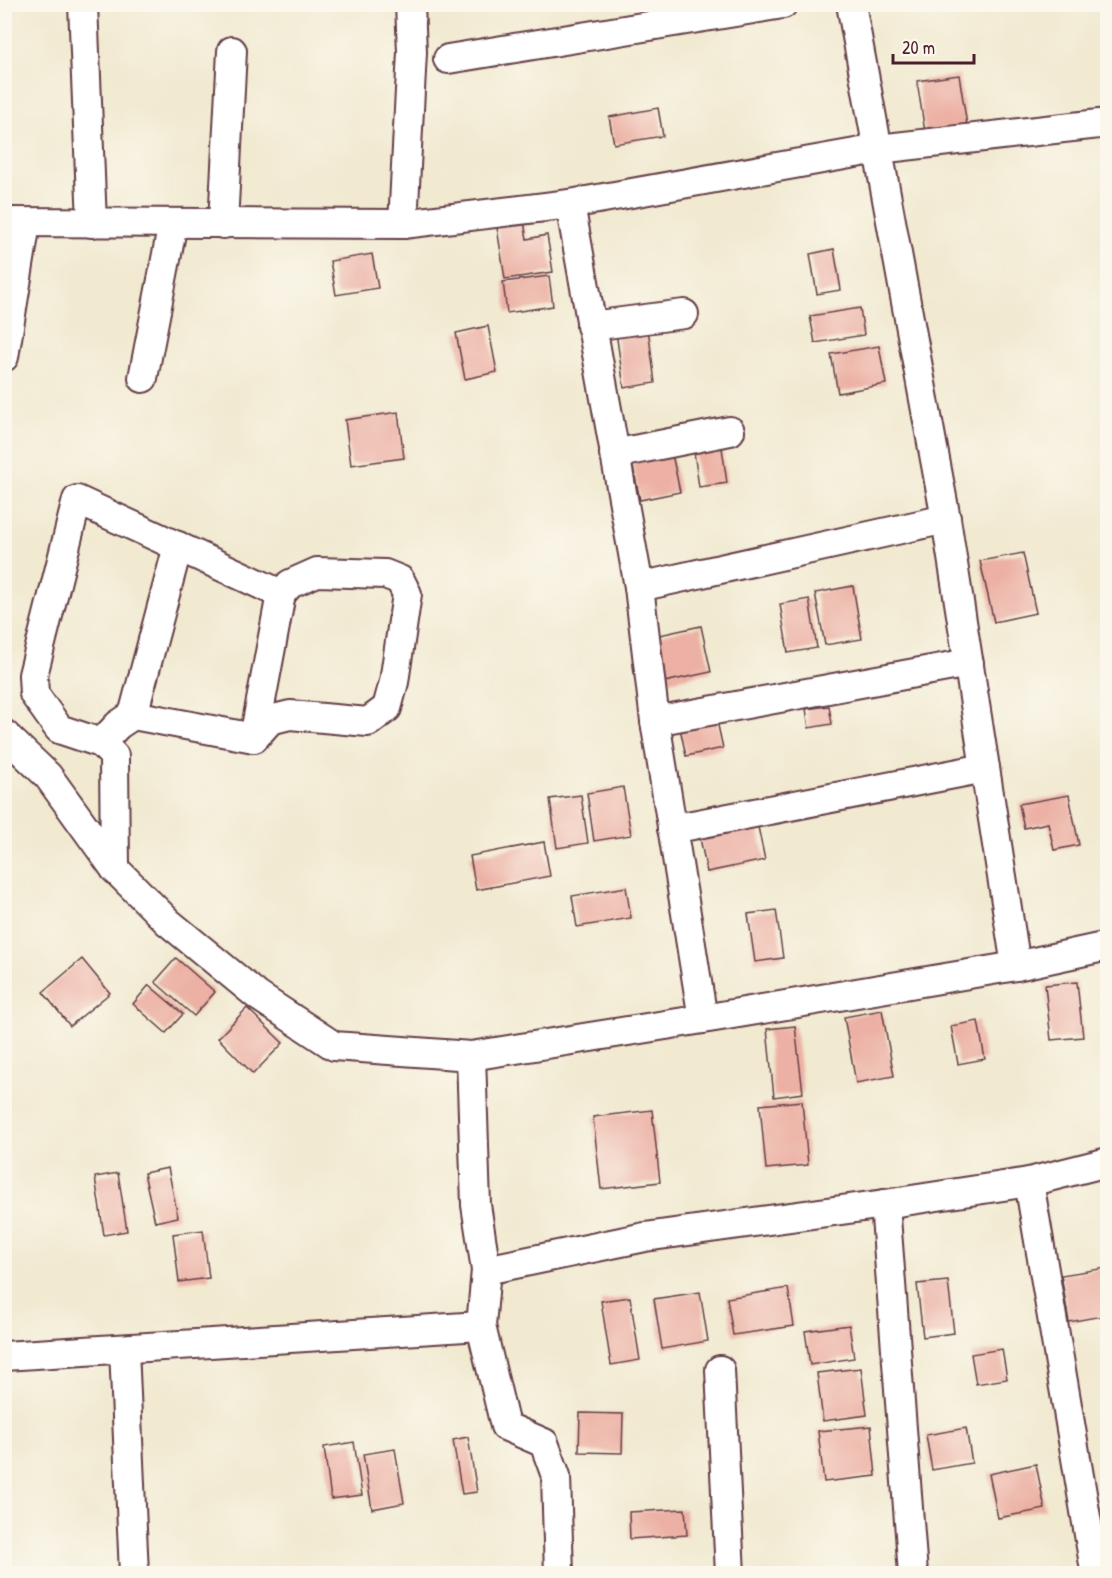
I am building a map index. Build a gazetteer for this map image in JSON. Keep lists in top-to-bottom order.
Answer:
{
  "scale_bar": "20 m"
}
